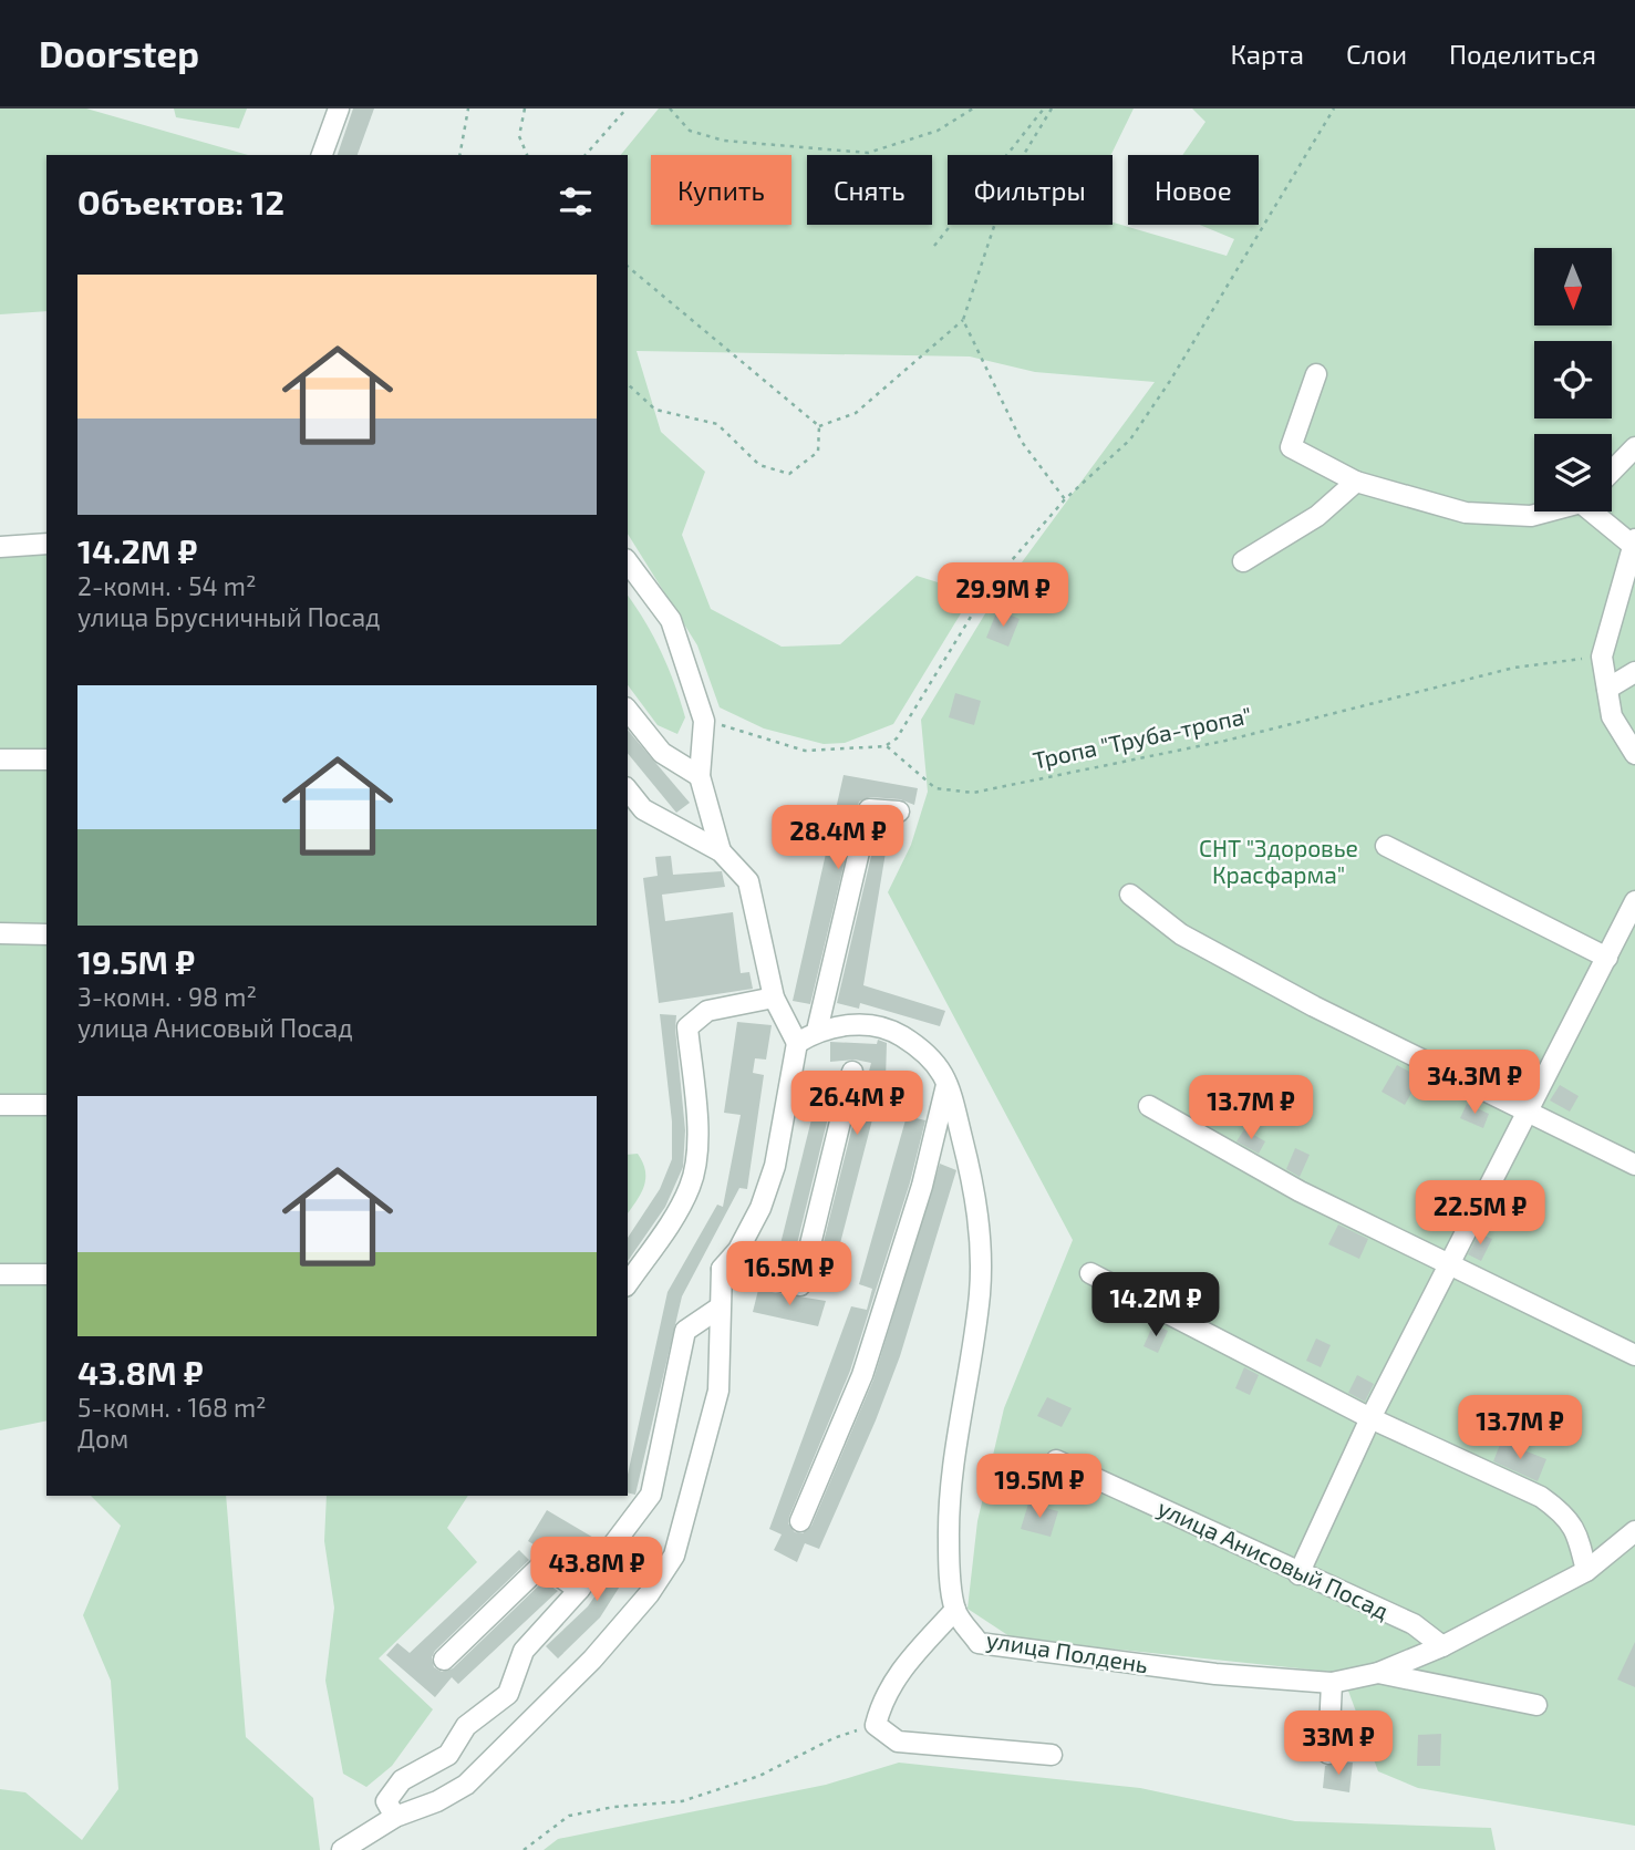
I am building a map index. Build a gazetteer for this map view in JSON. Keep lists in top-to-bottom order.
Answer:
{
  "streets": {
    "street": ["улица Анисовый Посад", "улица Полдень"],
    "path": ["Тропа \"Труба-тропа\""]
  },
  "crossings": [
    ["улица Анисовый Посад", "улица Полдень"]
  ],
  "parks": ["СНТ \"Здоровье Красфарма\""],
  "north": "bottom",
  "page": {
    "header": "Doorstep",
    "nav": ["Карта", "Слои", "Поделиться"],
    "chip": [
      "Купить",
      "Снять",
      "Фильтры",
      "Новое"
    ],
    "heading": "Объектов: 12",
    "list": [
      {
        "name": "14.2M ₽",
        "note": "2-комн. · 54 m² · улица Брусничный Посад"
      },
      {
        "name": "19.5M ₽",
        "note": "3-комн. · 98 m² · улица Анисовый Посад"
      },
      {
        "name": "43.8M ₽",
        "note": "5-комн. · 168 m² · Дом"
      }
    ],
    "price": [
      "29.9M ₽",
      "28.4M ₽",
      "34.3M ₽",
      "26.4M ₽",
      "13.7M ₽",
      "22.5M ₽",
      "16.5M ₽",
      "14.2M ₽",
      "13.7M ₽",
      "19.5M ₽",
      "43.8M ₽",
      "33M ₽"
    ]
  }
}
